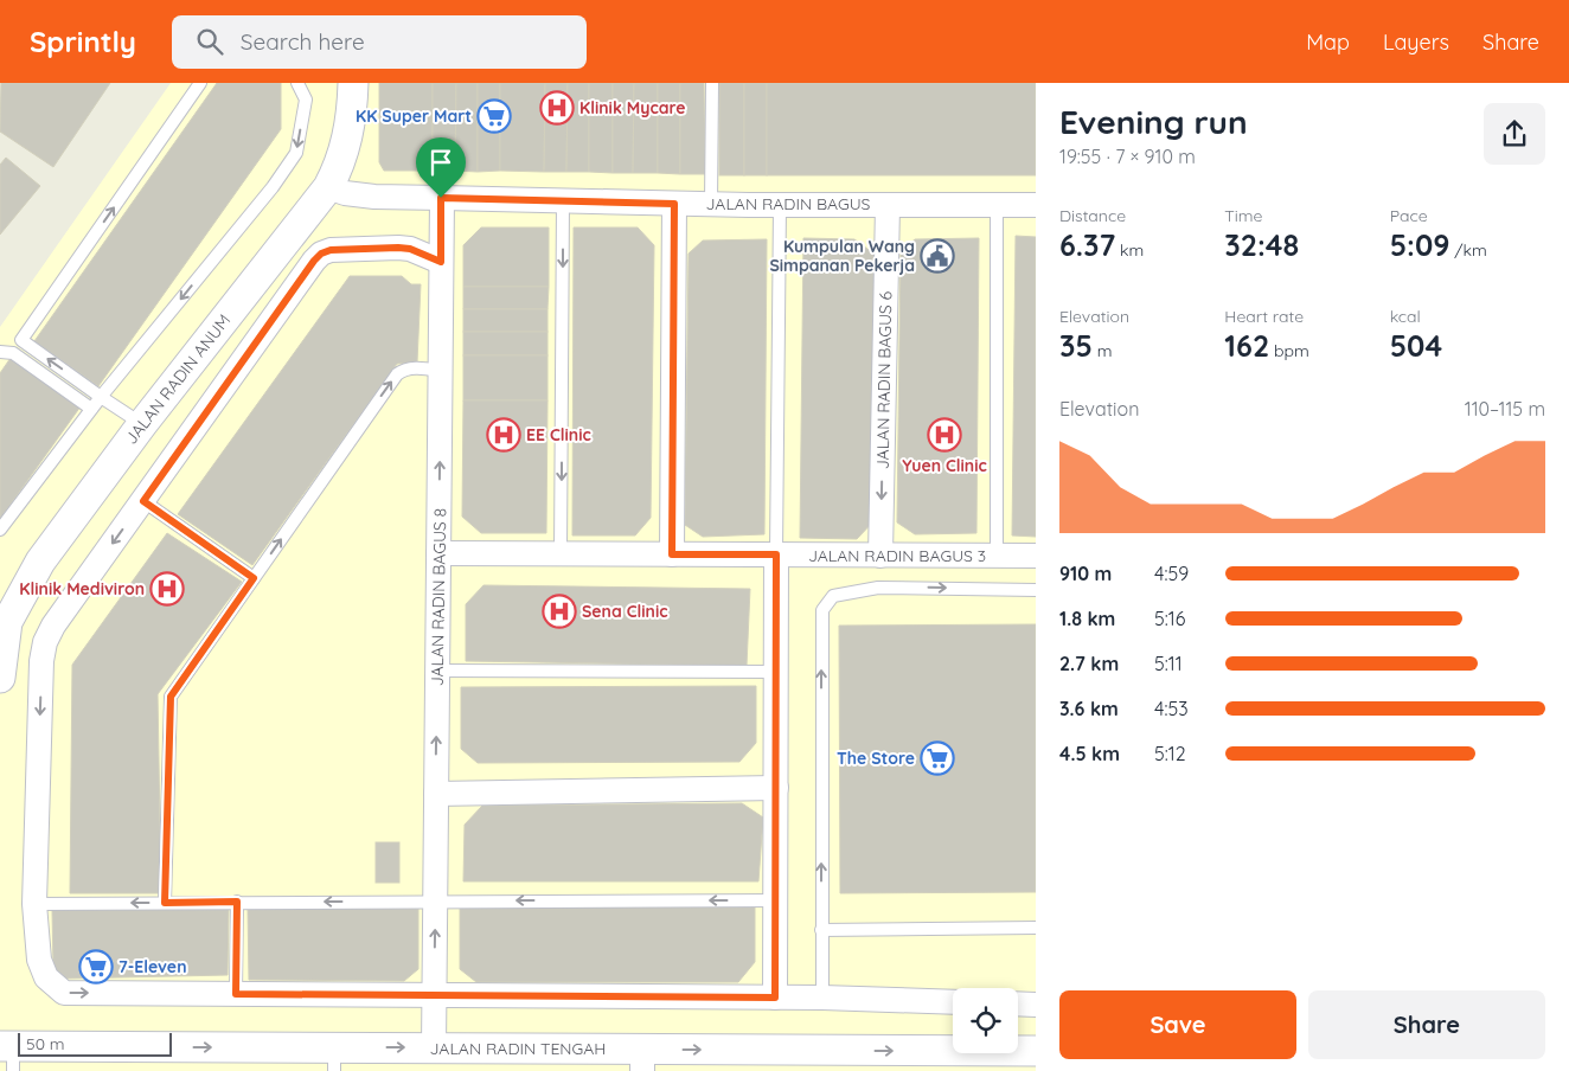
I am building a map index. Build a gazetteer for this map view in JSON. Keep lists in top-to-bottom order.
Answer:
{
  "streets": {
    "street": [
      "JALAN RADIN BAGUS",
      "JALAN RADIN ANUM",
      "JALAN RADIN BAGUS 6",
      "JALAN RADIN BAGUS 3",
      "JALAN RADIN BAGUS 8",
      "JALAN RADIN TENGAH"
    ]
  },
  "crossings": [
    ["JALAN RADIN BAGUS", "JALAN RADIN ANUM"],
    ["JALAN RADIN BAGUS", "JALAN RADIN BAGUS 6"],
    ["JALAN RADIN BAGUS", "JALAN RADIN BAGUS 8"],
    ["JALAN RADIN BAGUS 6", "JALAN RADIN BAGUS 3"],
    ["JALAN RADIN BAGUS 3", "JALAN RADIN BAGUS 8"],
    ["JALAN RADIN BAGUS 8", "JALAN RADIN TENGAH"]
  ],
  "one_way": ["JALAN RADIN BAGUS 8"],
  "places": {
    "hospital": [
      "Klinik Mycare",
      "EE Clinic",
      "Yuen Clinic",
      "Klinik Mediviron",
      "Sena Clinic"
    ],
    "supermarket": ["KK Super Mart", "The Store", "7-Eleven"],
    "public building": ["Kumpulan Wang Simpanan Pekerja"]
  },
  "scale_bar": "50 m",
  "page": {
    "header": "Sprintly",
    "search": "Search here",
    "nav": ["Map", "Layers", "Share"],
    "heading": ["Evening run", "19:55 · 7 × 910 m"],
    "stats": [
      ["Distance", "6.37 km"],
      ["Time", "32:48"],
      ["Pace", "5:09 /km"],
      ["Elevation", "35 m"],
      ["Heart rate", "162 bpm"],
      ["kcal", "504"]
    ],
    "chart": ["Elevation", "110–115 m"],
    "list": [
      {
        "name": "910 m",
        "note": "4:59"
      },
      {
        "name": "1.8 km",
        "note": "5:16"
      },
      {
        "name": "2.7 km",
        "note": "5:11"
      },
      {
        "name": "3.6 km",
        "note": "4:53"
      },
      {
        "name": "4.5 km",
        "note": "5:12"
      }
    ],
    "buttons": ["Save", "Share"],
    "scale": "50 m"
  }
}
